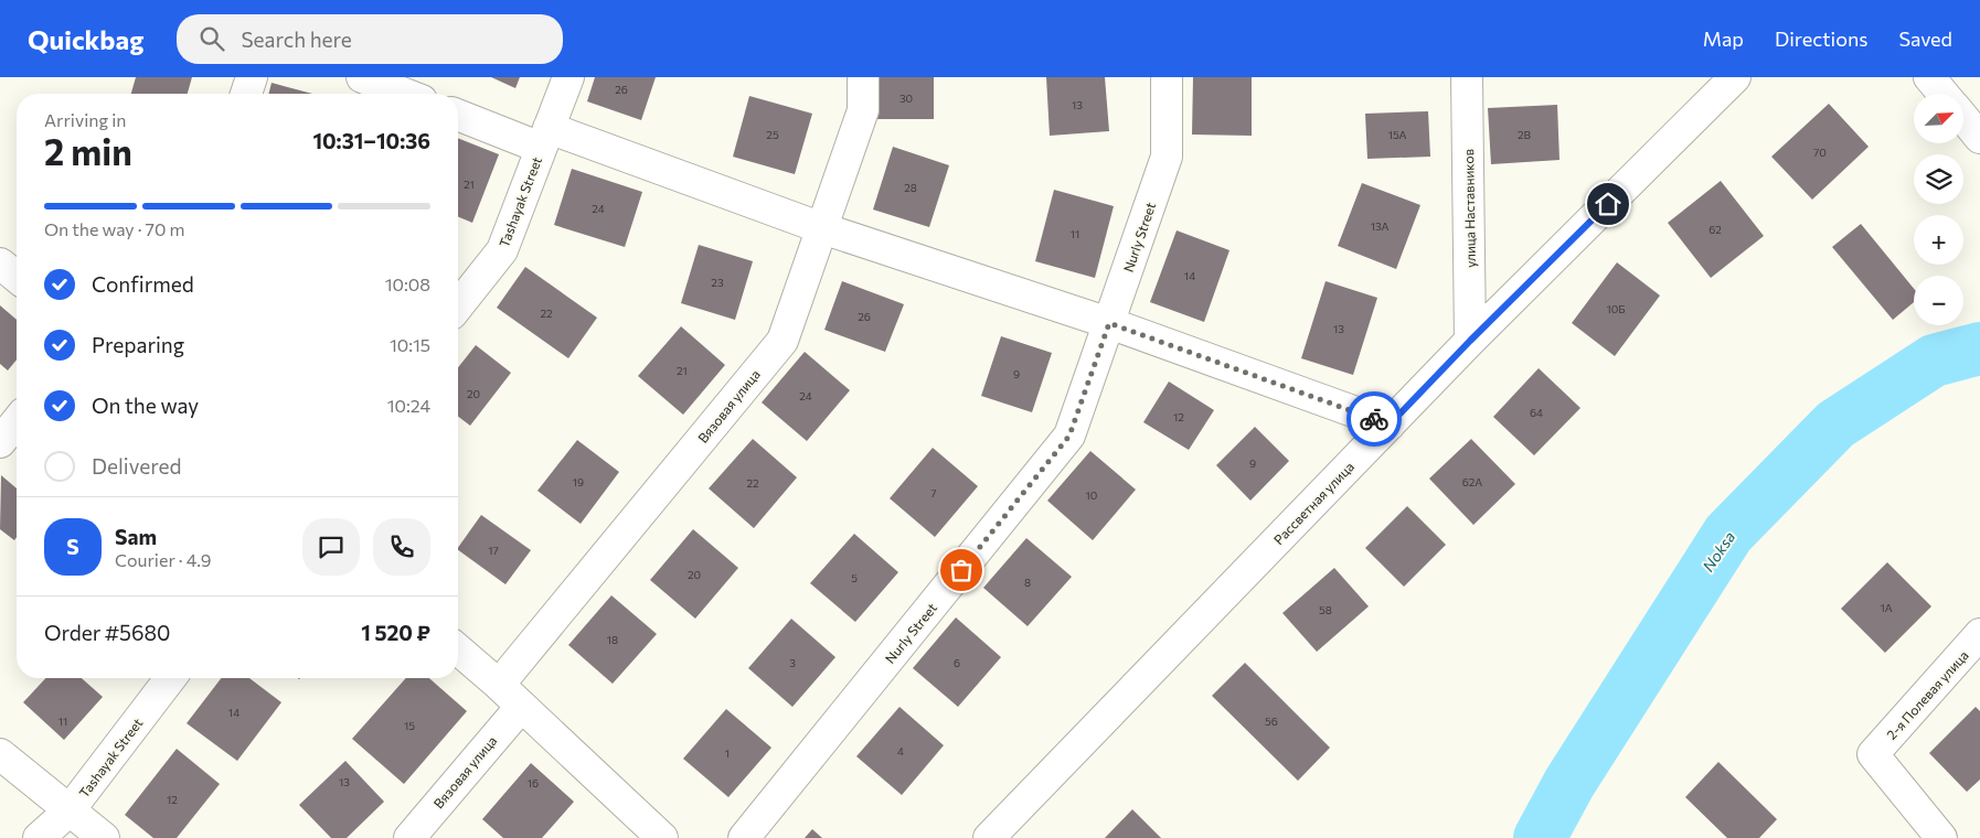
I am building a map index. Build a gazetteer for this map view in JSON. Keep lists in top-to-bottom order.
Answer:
{
  "streets": {
    "street": [
      "Tashayak Street",
      "улица Наставников",
      "Nurly Street",
      "Вязовая улица",
      "Рассветная улица",
      "2-я Полевая улица"
    ]
  },
  "crossings": [
    ["улица Наставников", "Рассветная улица"]
  ],
  "water": ["Noksa"],
  "house_numbers": [
    "26",
    "30",
    "13",
    "25",
    "15А",
    "2В",
    "70",
    "21",
    "28",
    "24",
    "13А",
    "62",
    "11",
    "14",
    "23",
    "10Б",
    "22",
    "26",
    "13",
    "21",
    "9",
    "20",
    "24",
    "64",
    "12",
    "9",
    "19",
    "62А",
    "22",
    "7",
    "10",
    "17",
    "20",
    "5",
    "8",
    "1А",
    "58",
    "18",
    "3",
    "6",
    "14",
    "11",
    "56",
    "15",
    "4",
    "1",
    "13",
    "16",
    "12"
  ],
  "north": "top right",
  "page": {
    "header": "Quickbag",
    "search": "Search here",
    "nav": ["Map", "Directions", "Saved"],
    "map_buttons": ["+", "−"],
    "heading": ["2 min", "Arriving in", "10:31–10:36"],
    "panel": [
      "Sam",
      "Courier · 4.9",
      "Order #5680",
      "1 520 ₽"
    ],
    "bar": "On the way · 70 m",
    "list": [
      ["Confirmed", "10:08"],
      ["Preparing", "10:15"],
      ["On the way", "10:24"],
      "Delivered"
    ],
    "round": "S"
  }
}
